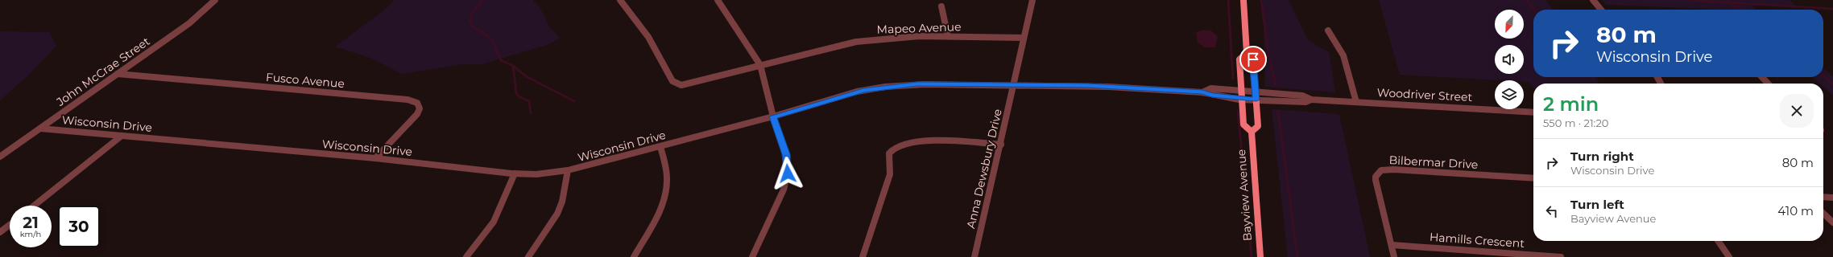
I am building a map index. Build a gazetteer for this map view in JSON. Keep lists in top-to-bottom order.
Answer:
{
  "streets": {
    "main road": ["Bayview Avenue"],
    "street": [
      "Mapeo Avenue",
      "John McCrae Street",
      "Fusco Avenue",
      "Woodriver Street",
      "Wisconsin Drive",
      "Bilbermar Drive",
      "Anna Dewsbury Drive",
      "Hamills Crescent"
    ]
  },
  "crossings": [
    ["Mapeo Avenue", "Anna Dewsbury Drive"],
    ["John McCrae Street", "Fusco Avenue"],
    ["John McCrae Street", "Wisconsin Drive"],
    ["Fusco Avenue", "Wisconsin Drive"],
    ["Woodriver Street", "Wisconsin Drive"],
    ["Woodriver Street", "Bayview Avenue"],
    ["Wisconsin Drive", "Anna Dewsbury Drive"],
    ["Wisconsin Drive", "Bayview Avenue"],
    ["Bilbermar Drive", "Hamills Crescent"]
  ],
  "north": "bottom left",
  "page": {
    "turn": ["80 m", "Wisconsin Drive"],
    "heading": ["2 min", "550 m · 21:20"],
    "list": [
      {
        "name": "Turn right",
        "note": "Wisconsin Drive",
        "value": "80 m"
      },
      {
        "name": "Turn left",
        "note": "Bayview Avenue",
        "value": "410 m"
      }
    ],
    "speed": "21 km/h",
    "limit": "30"
  }
}
